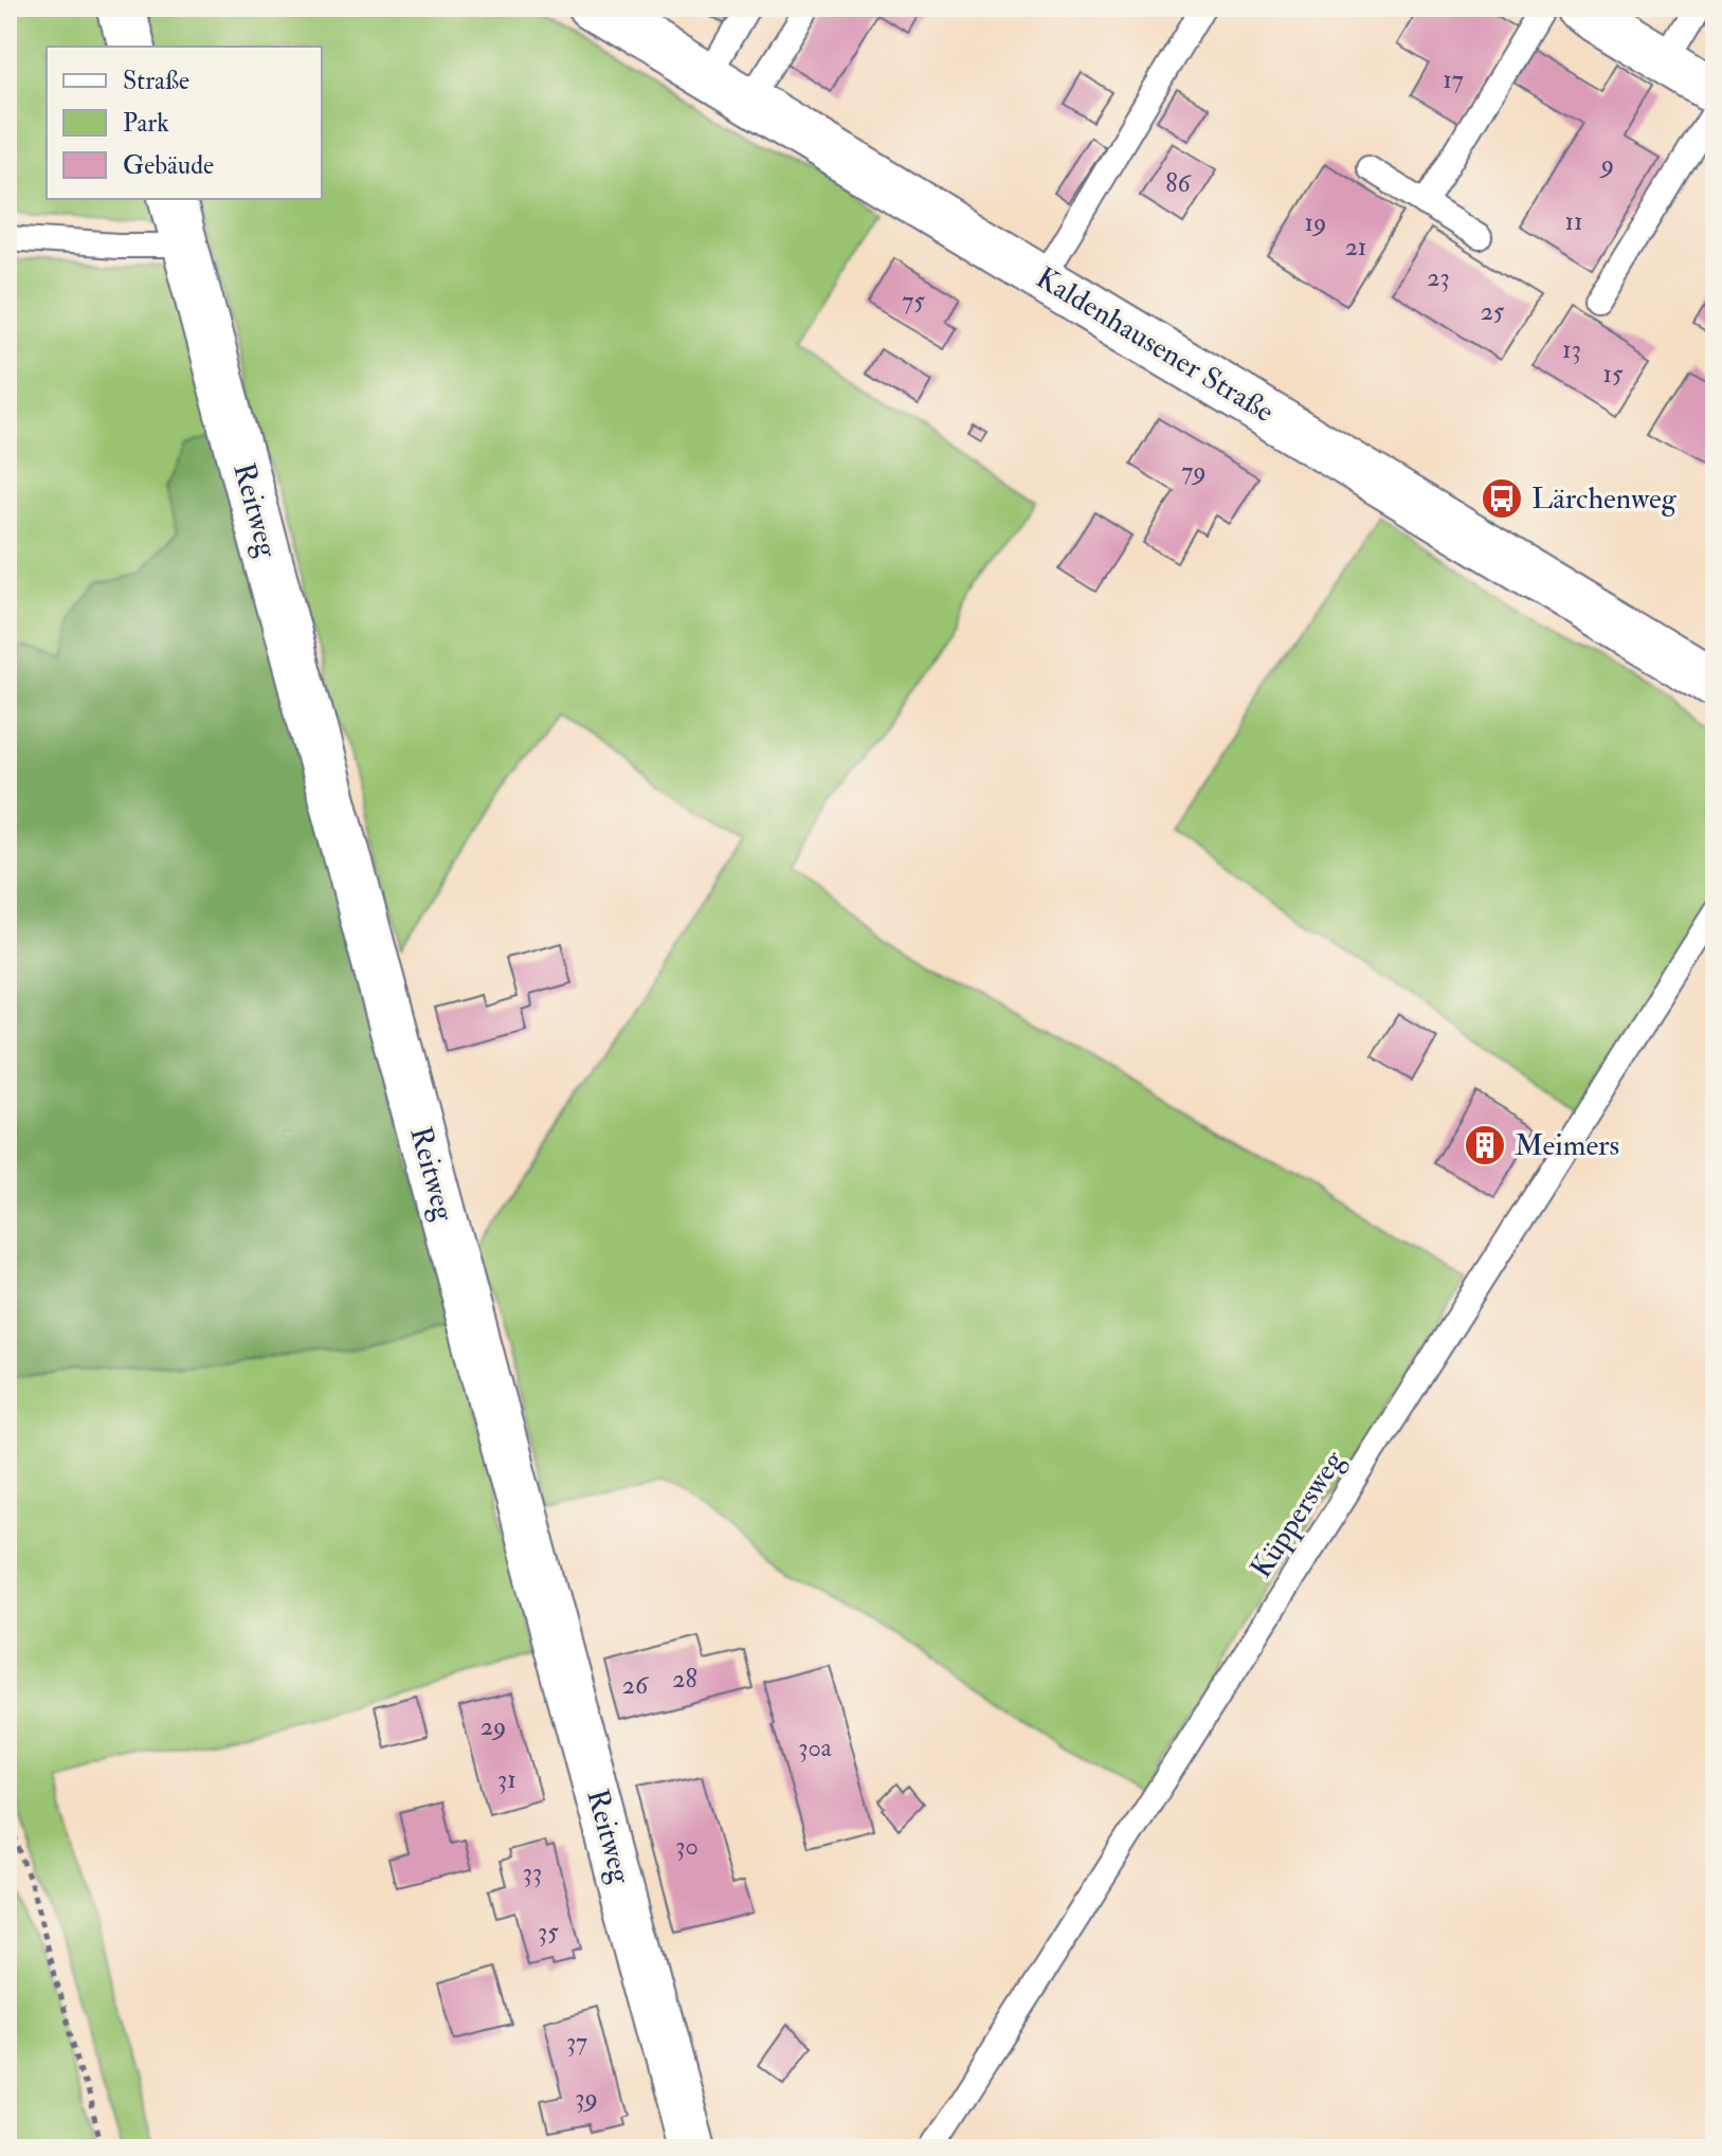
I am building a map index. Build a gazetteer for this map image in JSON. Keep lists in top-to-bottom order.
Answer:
{
  "streets": {
    "street": ["Kaldenhausener Straße", "Reitweg"],
    "lane": ["Küppersweg"]
  },
  "places": {
    "bus stop": ["Lärchenweg"],
    "building": ["Meimers"]
  },
  "house_numbers": [
    "17",
    "9",
    "86",
    "11",
    "19",
    "21",
    "23",
    "75",
    "25",
    "13",
    "15",
    "79",
    "28",
    "26",
    "29",
    "30a",
    "31",
    "30",
    "33",
    "35",
    "37",
    "39"
  ],
  "legend": ["Straße", "Park", "Gebäude"]
}
